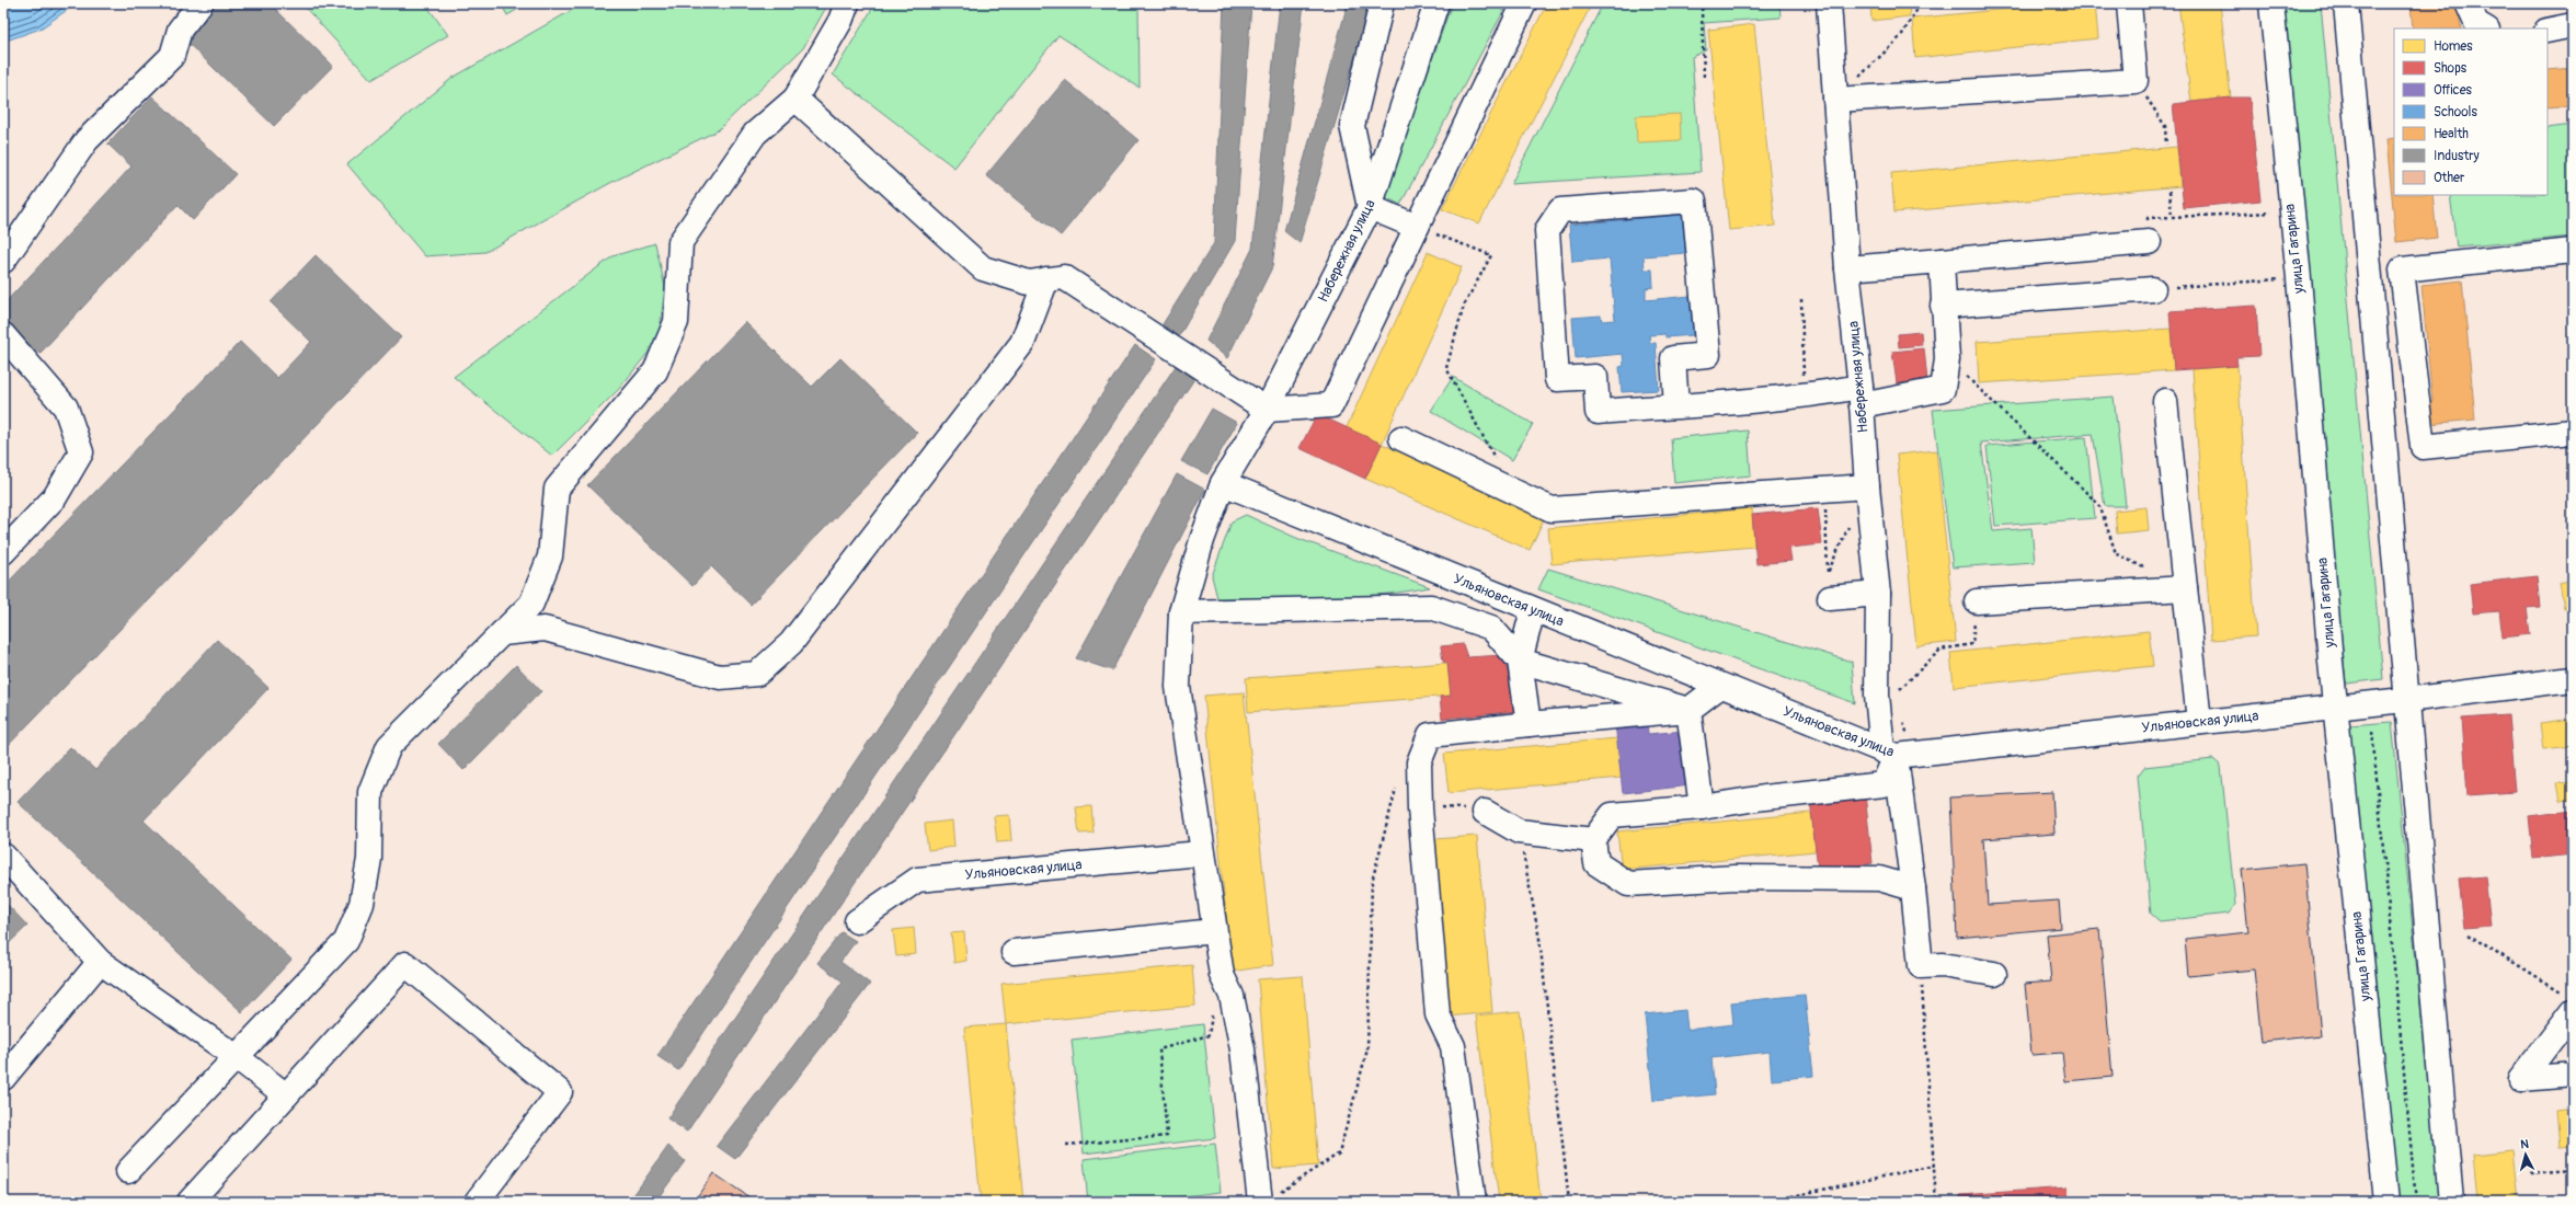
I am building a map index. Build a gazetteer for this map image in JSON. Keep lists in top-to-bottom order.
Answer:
{
  "streets": {
    "street": ["улица Гагарина", "Набережная улица", "Ульяновская улица"]
  },
  "crossings": [
    ["улица Гагарина", "Ульяновская улица"],
    ["Набережная улица", "Ульяновская улица"]
  ],
  "legend": [
    "Homes",
    "Shops",
    "Offices",
    "Schools",
    "Health",
    "Industry",
    "Other"
  ],
  "north": "top"
}
